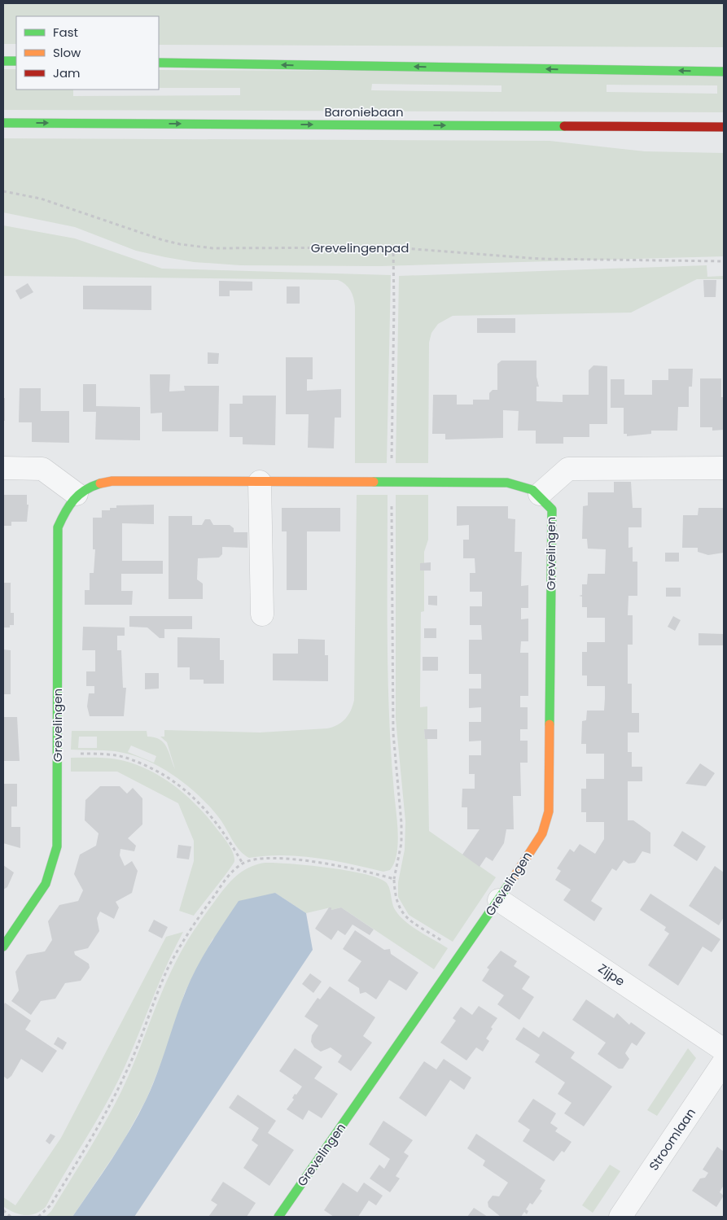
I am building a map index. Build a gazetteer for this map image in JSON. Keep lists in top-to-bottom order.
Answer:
{
  "streets": {
    "street": [
      "Baroniebaan",
      "Grevelingen",
      "Zijpe",
      "Stroomlaan"
    ],
    "path": ["Grevelingenpad"]
  },
  "crossings": [
    ["Grevelingen", "Zijpe"]
  ],
  "legend": ["Fast", "Slow", "Jam"]
}
